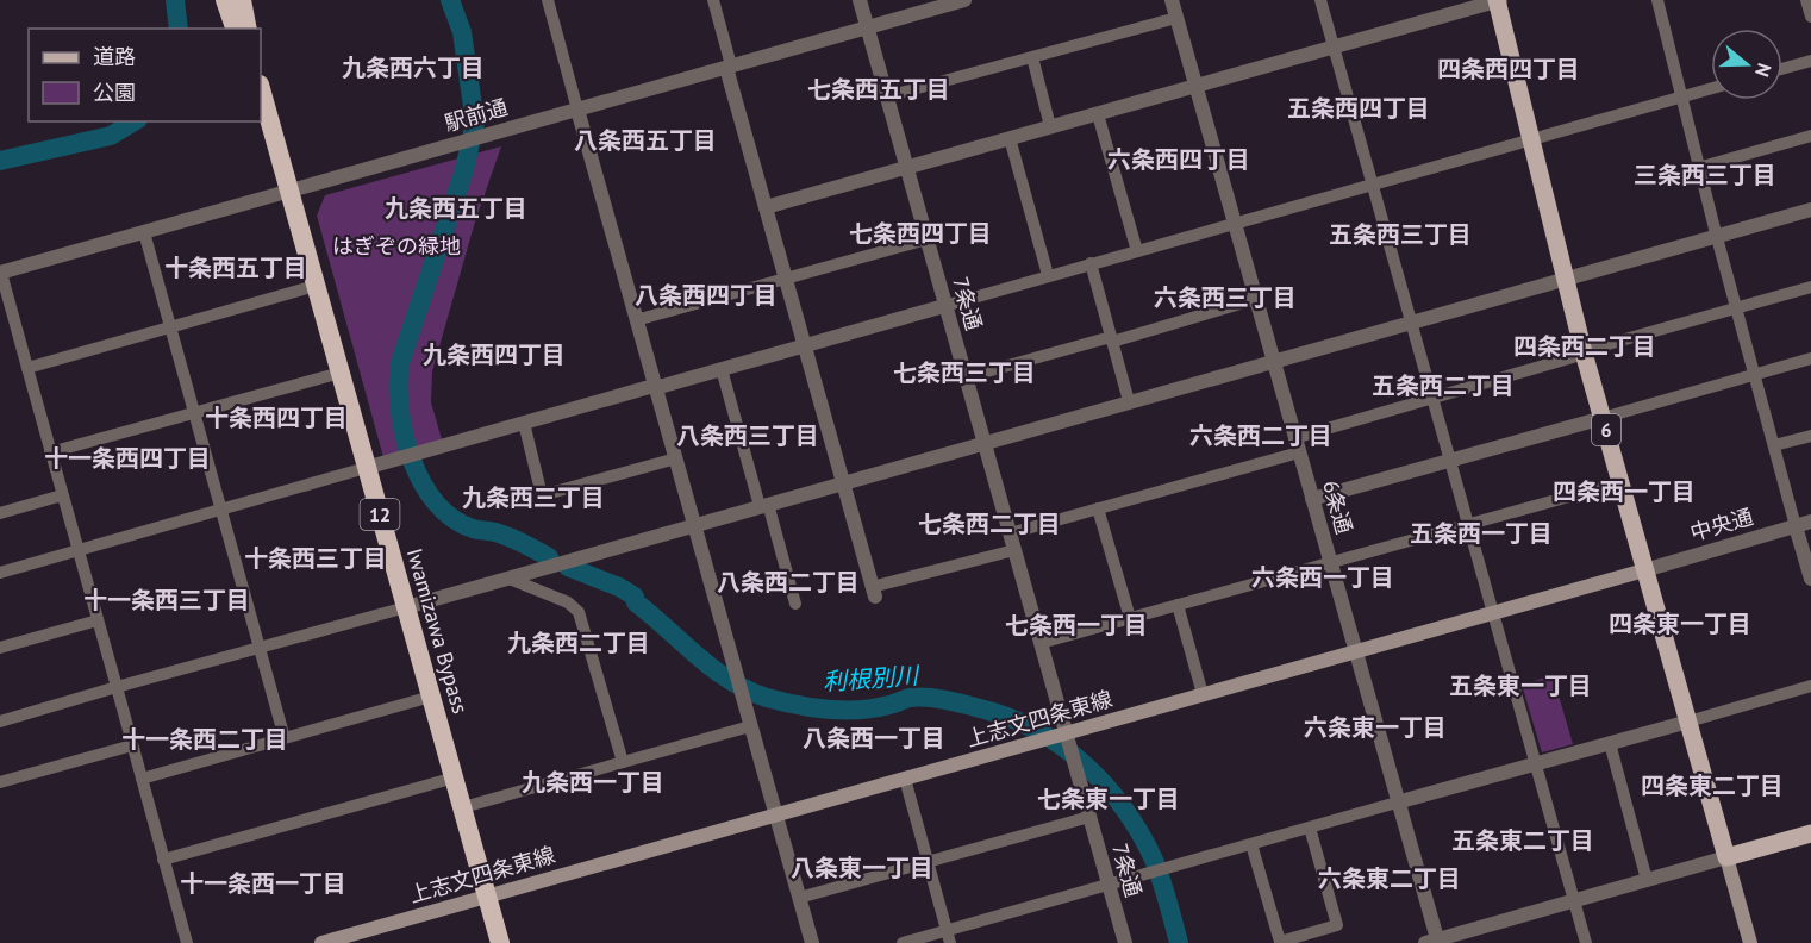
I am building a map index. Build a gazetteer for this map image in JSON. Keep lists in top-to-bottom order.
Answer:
{
  "streets": {
    "highway": ["12", "Iwamizawa Bypass"],
    "main road": ["6", "上志文四条東線"],
    "street": [
      "駅前通",
      "7条通",
      "6条通",
      "中央通"
    ]
  },
  "crossings": [
    ["駅前通", "7条通"],
    ["駅前通", "Iwamizawa Bypass"],
    ["7条通", "上志文四条東線"],
    ["6", "中央通"],
    ["6", "上志文四条東線"],
    ["6条通", "上志文四条東線"],
    ["中央通", "上志文四条東線"],
    ["Iwamizawa Bypass", "上志文四条東線"]
  ],
  "districts": [
    "九条西六丁目",
    "四条西四丁目",
    "七条西五丁目",
    "五条西四丁目",
    "八条西五丁目",
    "六条西四丁目",
    "三条西三丁目",
    "九条西五丁目",
    "七条西四丁目",
    "五条西三丁目",
    "十条西五丁目",
    "八条西四丁目",
    "六条西三丁目",
    "四条西二丁目",
    "九条西四丁目",
    "七条西三丁目",
    "五条西二丁目",
    "十条西四丁目",
    "八条西三丁目",
    "六条西二丁目",
    "十一条西四丁目",
    "四条西一丁目",
    "九条西三丁目",
    "七条西二丁目",
    "五条西一丁目",
    "十条西三丁目",
    "六条西一丁目",
    "八条西二丁目",
    "十一条西三丁目",
    "四条東一丁目",
    "七条西一丁目",
    "九条西二丁目",
    "五条東一丁目",
    "六条東一丁目",
    "八条西一丁目",
    "十一条西二丁目",
    "九条西一丁目",
    "四条東二丁目",
    "七条東一丁目",
    "五条東二丁目",
    "八条東一丁目",
    "六条東二丁目",
    "十一条西一丁目"
  ],
  "water": ["利根別川"],
  "parks": ["はぎぞの緑地"],
  "legend": ["道路", "公園"],
  "north": "right"
}
